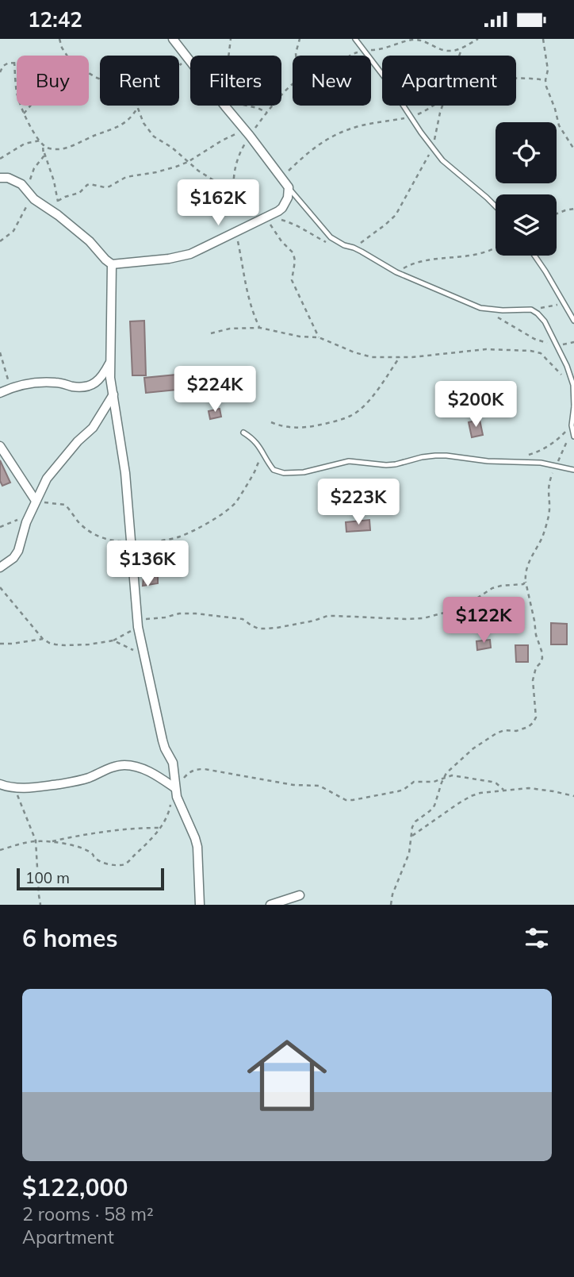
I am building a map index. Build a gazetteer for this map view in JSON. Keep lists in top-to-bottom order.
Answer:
{
  "scale_bar": "100 m",
  "page": {
    "status": "12:42",
    "chip": [
      "Buy",
      "Rent",
      "Filters",
      "New",
      "Apartment"
    ],
    "price": [
      "$162K",
      "$224K",
      "$200K",
      "$223K",
      "$136K",
      "$122K"
    ],
    "scale": "100 m",
    "heading": "6 homes",
    "list": [
      {
        "name": "$122,000",
        "note": "2 rooms · 58 m² · Apartment"
      }
    ]
  }
}
